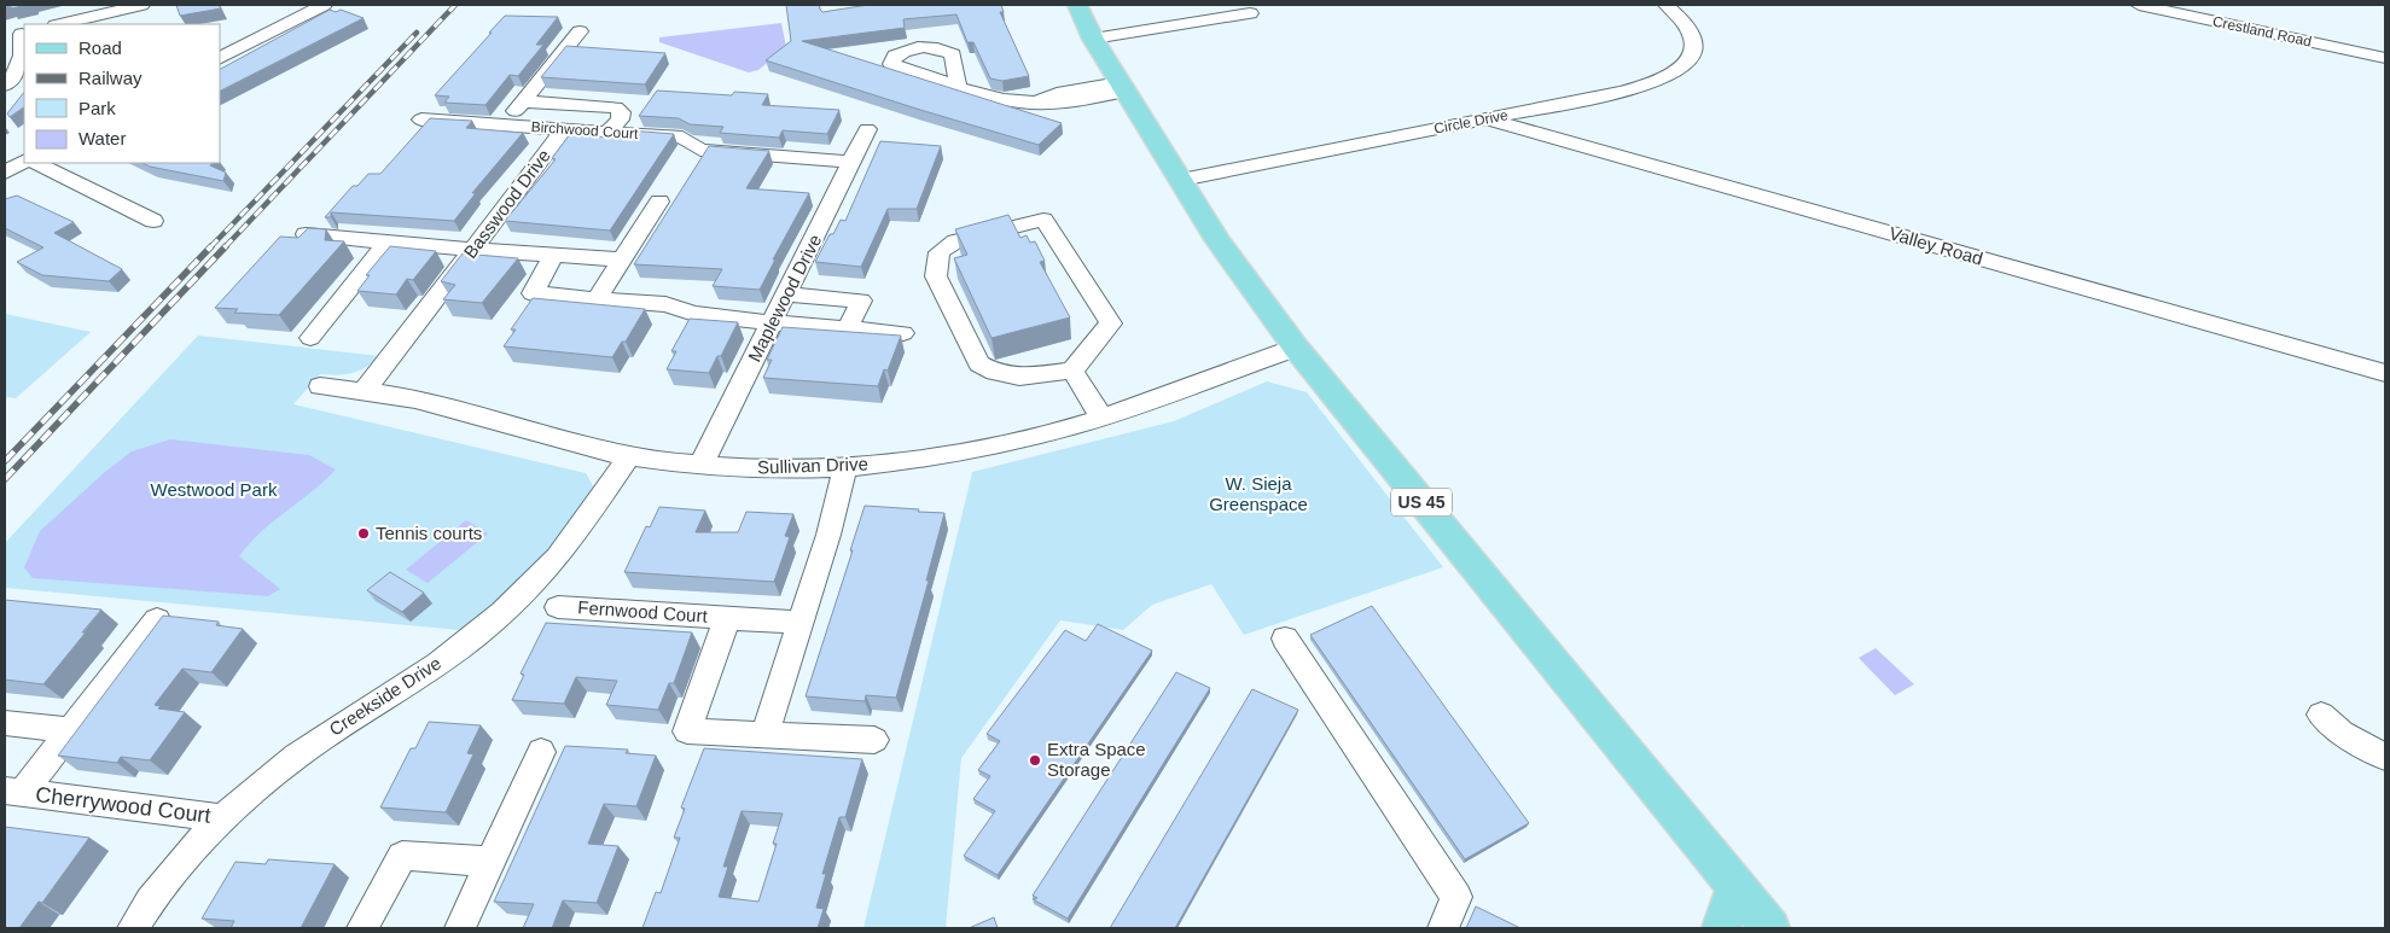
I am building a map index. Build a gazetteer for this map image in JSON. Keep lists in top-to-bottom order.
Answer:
{
  "streets": {
    "main road": ["US 45"],
    "street": [
      "Crestland Road",
      "Circle Drive",
      "Birchwood Court",
      "Basswood Drive",
      "Valley Road",
      "Maplewood Drive",
      "Sullivan Drive",
      "Fernwood Court",
      "Creekside Drive",
      "Cherrywood Court"
    ]
  },
  "crossings": [
    ["Circle Drive", "Valley Road"],
    ["Circle Drive", "US 45"],
    ["Birchwood Court", "Basswood Drive"],
    ["Birchwood Court", "Maplewood Drive"],
    ["Basswood Drive", "Sullivan Drive"],
    ["Maplewood Drive", "Sullivan Drive"],
    ["Sullivan Drive", "US 45"],
    ["Sullivan Drive", "Creekside Drive"],
    ["Creekside Drive", "Cherrywood Court"]
  ],
  "parks": ["W. Sieja Greenspace", "Westwood Park"],
  "places": ["Tennis courts", "Extra Space Storage"],
  "legend": [
    "Road",
    "Railway",
    "Park",
    "Water"
  ]
}
